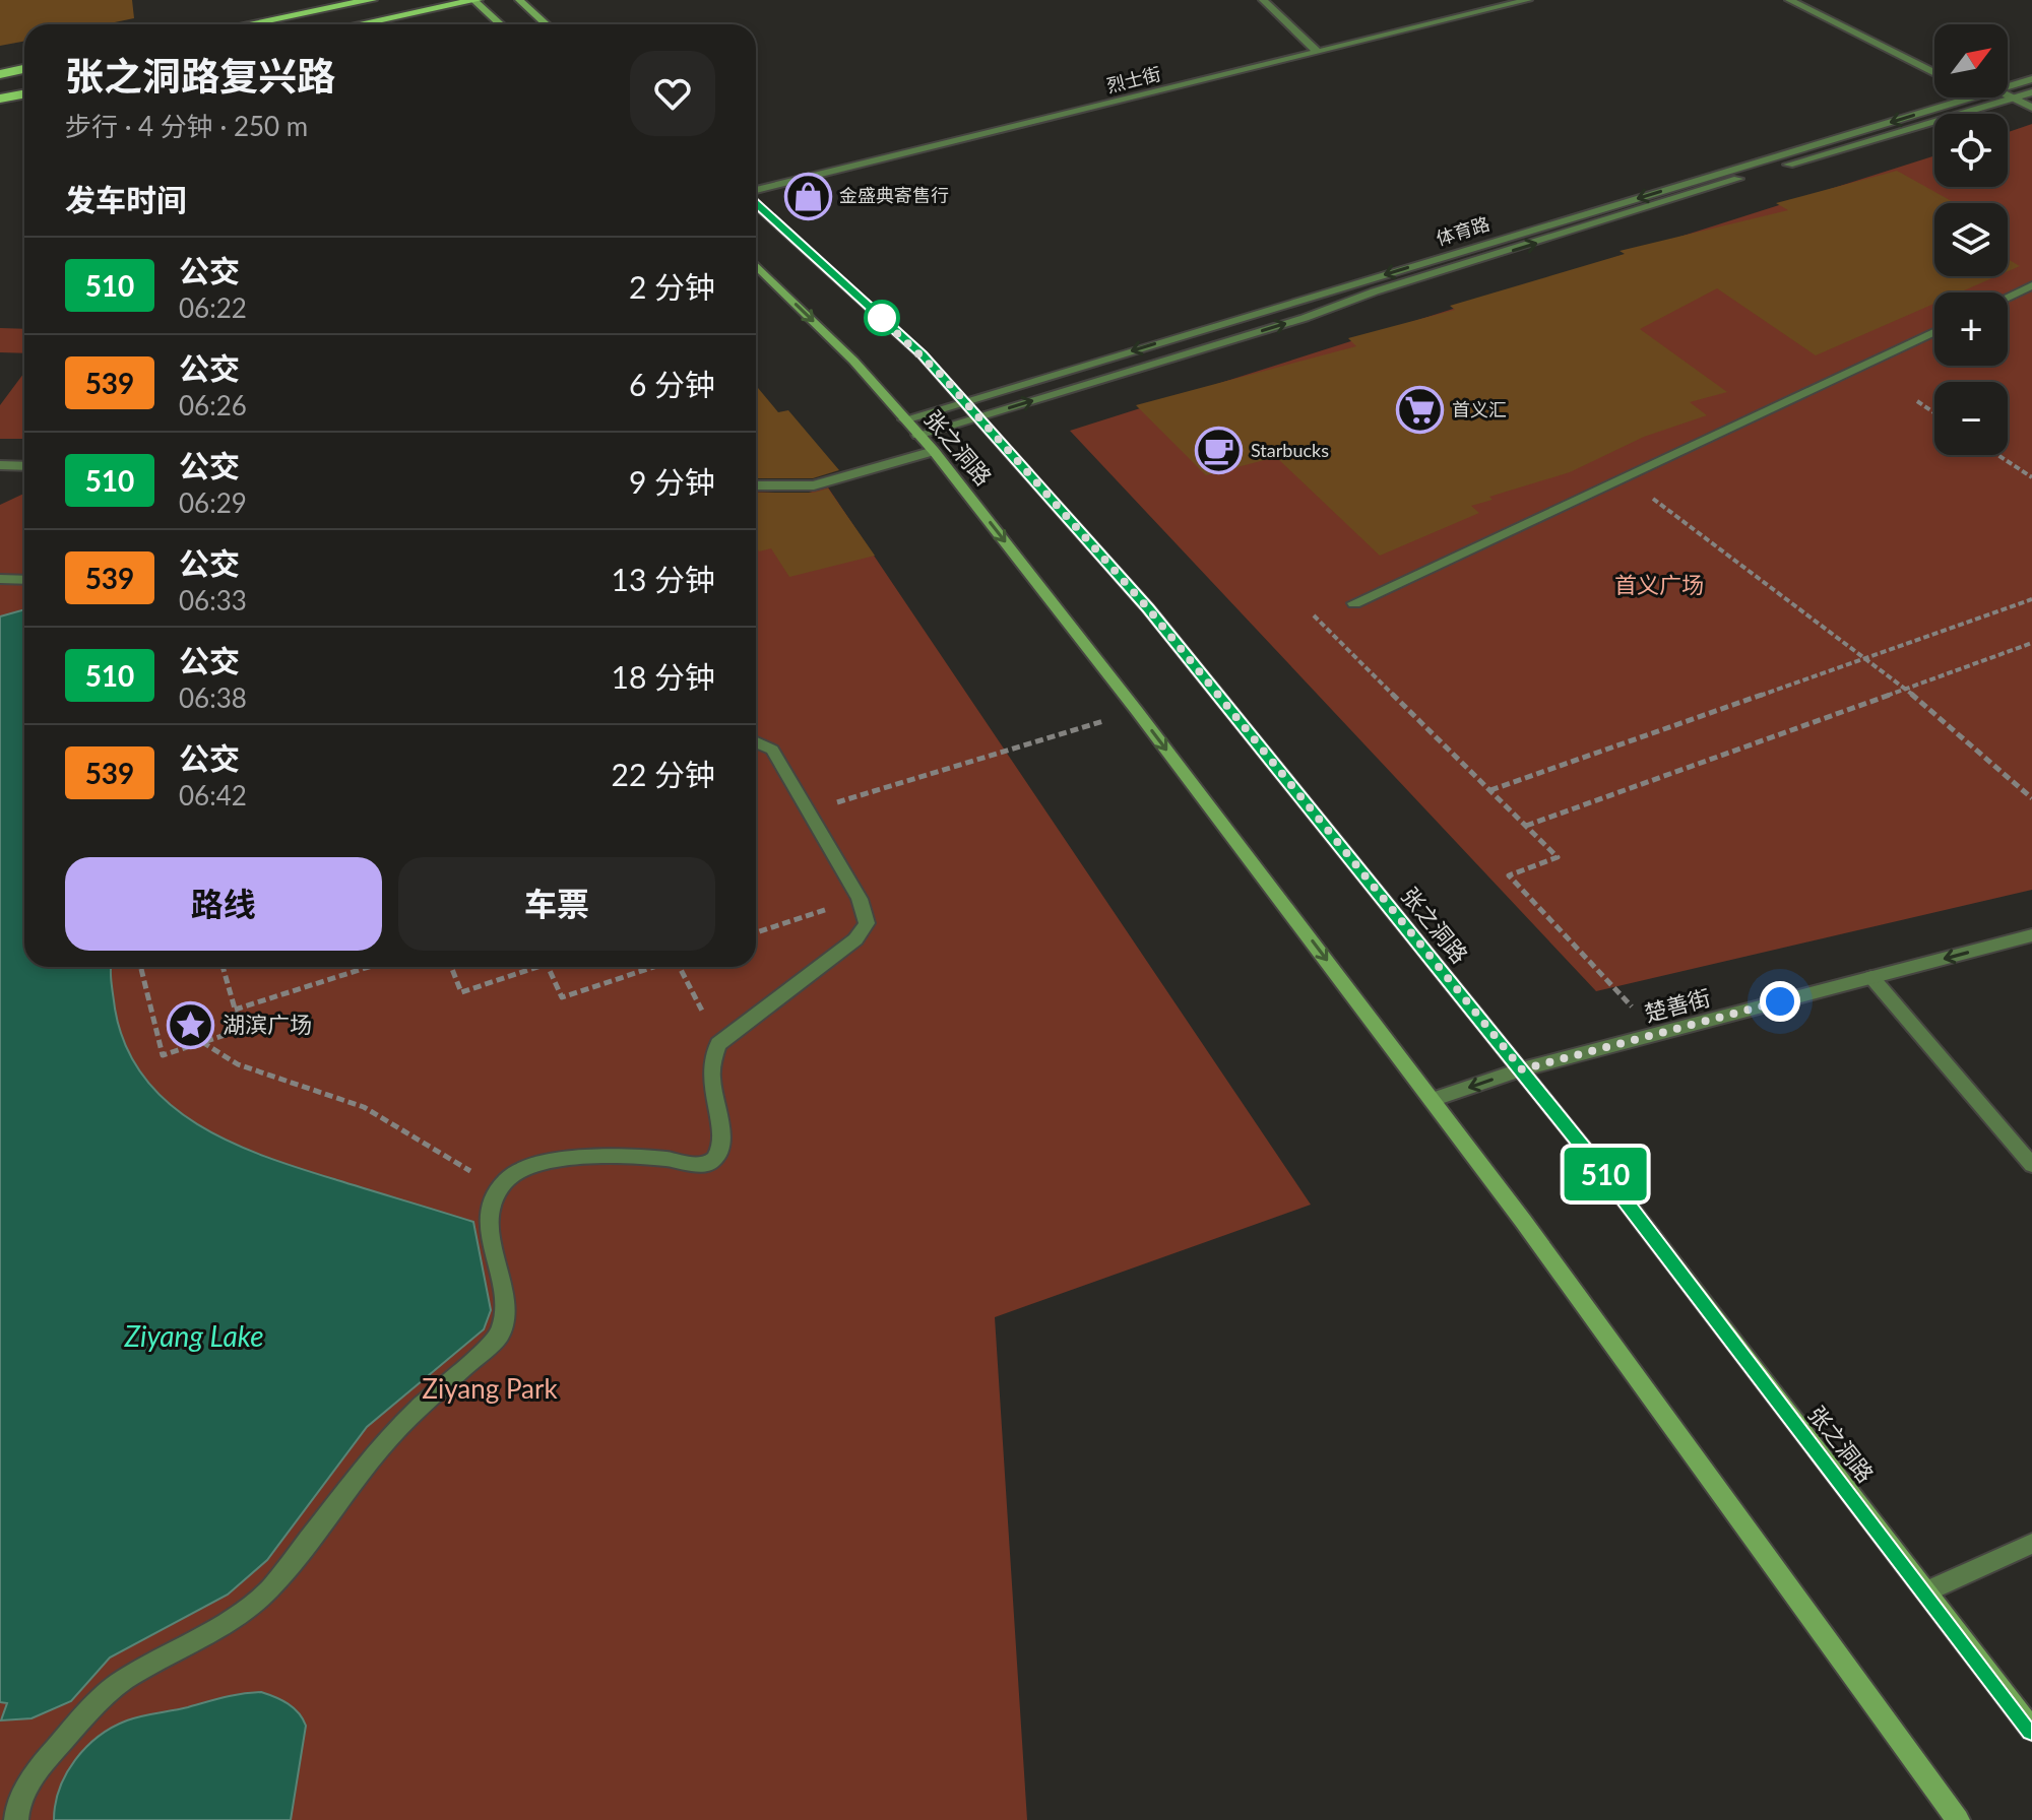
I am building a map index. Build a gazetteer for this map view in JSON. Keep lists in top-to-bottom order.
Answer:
{
  "streets": {
    "main road": ["张之洞路"],
    "street": ["烈士街", "体育路", "楚善街"]
  },
  "crossings": [
    ["体育路", "张之洞路"],
    ["张之洞路", "楚善街"]
  ],
  "one_way": ["楚善街"],
  "water": ["Ziyang Lake"],
  "parks": ["首义广场", "Ziyang Park"],
  "places": {
    "shop": ["金盛典寄售行"],
    "supermarket": ["首义汇"],
    "cafe": ["Starbucks"],
    "place": ["湖滨广场"]
  },
  "lines": ["bus line 510"],
  "north": "top right",
  "page": {
    "on_map": "510",
    "map_buttons": ["+", "−"],
    "heading": [
      ["张之洞路复兴路", "步行 · 4 分钟 · 250 m"],
      "发车时间"
    ],
    "list": [
      {
        "mark": "510",
        "name": "公交",
        "note": "06:22",
        "value": "2 分钟"
      },
      {
        "mark": "539",
        "name": "公交",
        "note": "06:26",
        "value": "6 分钟"
      },
      {
        "mark": "510",
        "name": "公交",
        "note": "06:29",
        "value": "9 分钟"
      },
      {
        "mark": "539",
        "name": "公交",
        "note": "06:33",
        "value": "13 分钟"
      },
      {
        "mark": "510",
        "name": "公交",
        "note": "06:38",
        "value": "18 分钟"
      },
      {
        "mark": "539",
        "name": "公交",
        "note": "06:42",
        "value": "22 分钟"
      }
    ],
    "buttons": ["路线", "车票"]
  }
}
